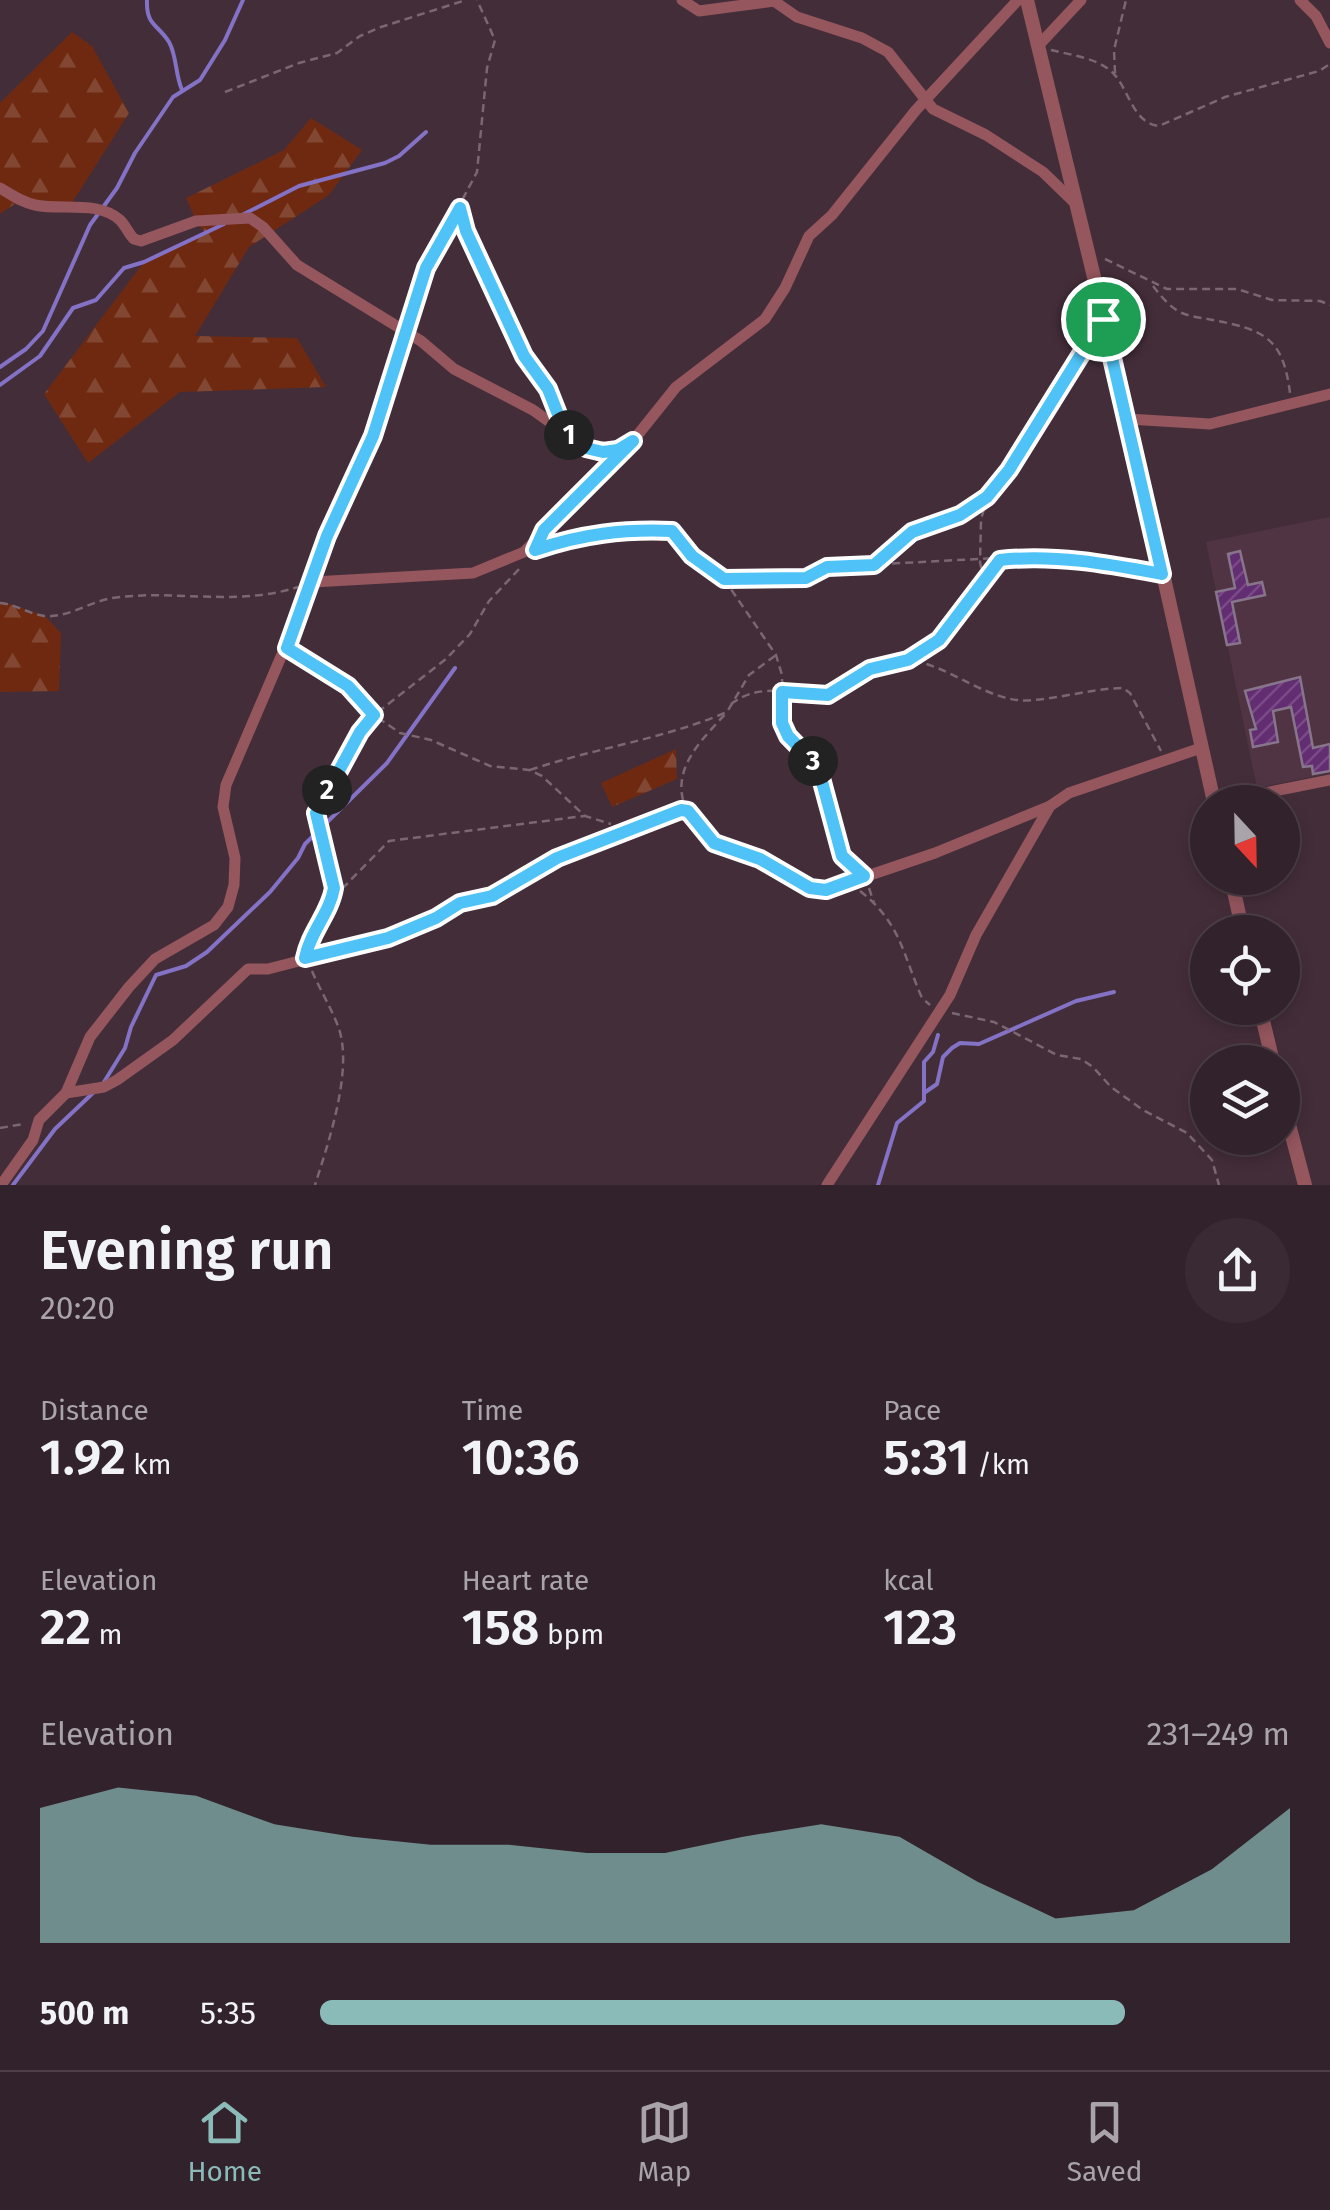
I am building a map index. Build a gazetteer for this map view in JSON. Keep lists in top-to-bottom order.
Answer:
{
  "north": "bottom",
  "page": {
    "pins": ["1", "3", "2"],
    "heading": ["Evening run", "20:20"],
    "stats": [
      ["Distance", "1.92 km"],
      ["Time", "10:36"],
      ["Pace", "5:31 /km"],
      ["Elevation", "22 m"],
      ["Heart rate", "158 bpm"],
      ["kcal", "123"]
    ],
    "chart": ["Elevation", "231–249 m"],
    "list": [
      {
        "name": "500 m",
        "note": "5:35"
      }
    ],
    "tabs": ["Home", "Map", "Saved"]
  }
}
